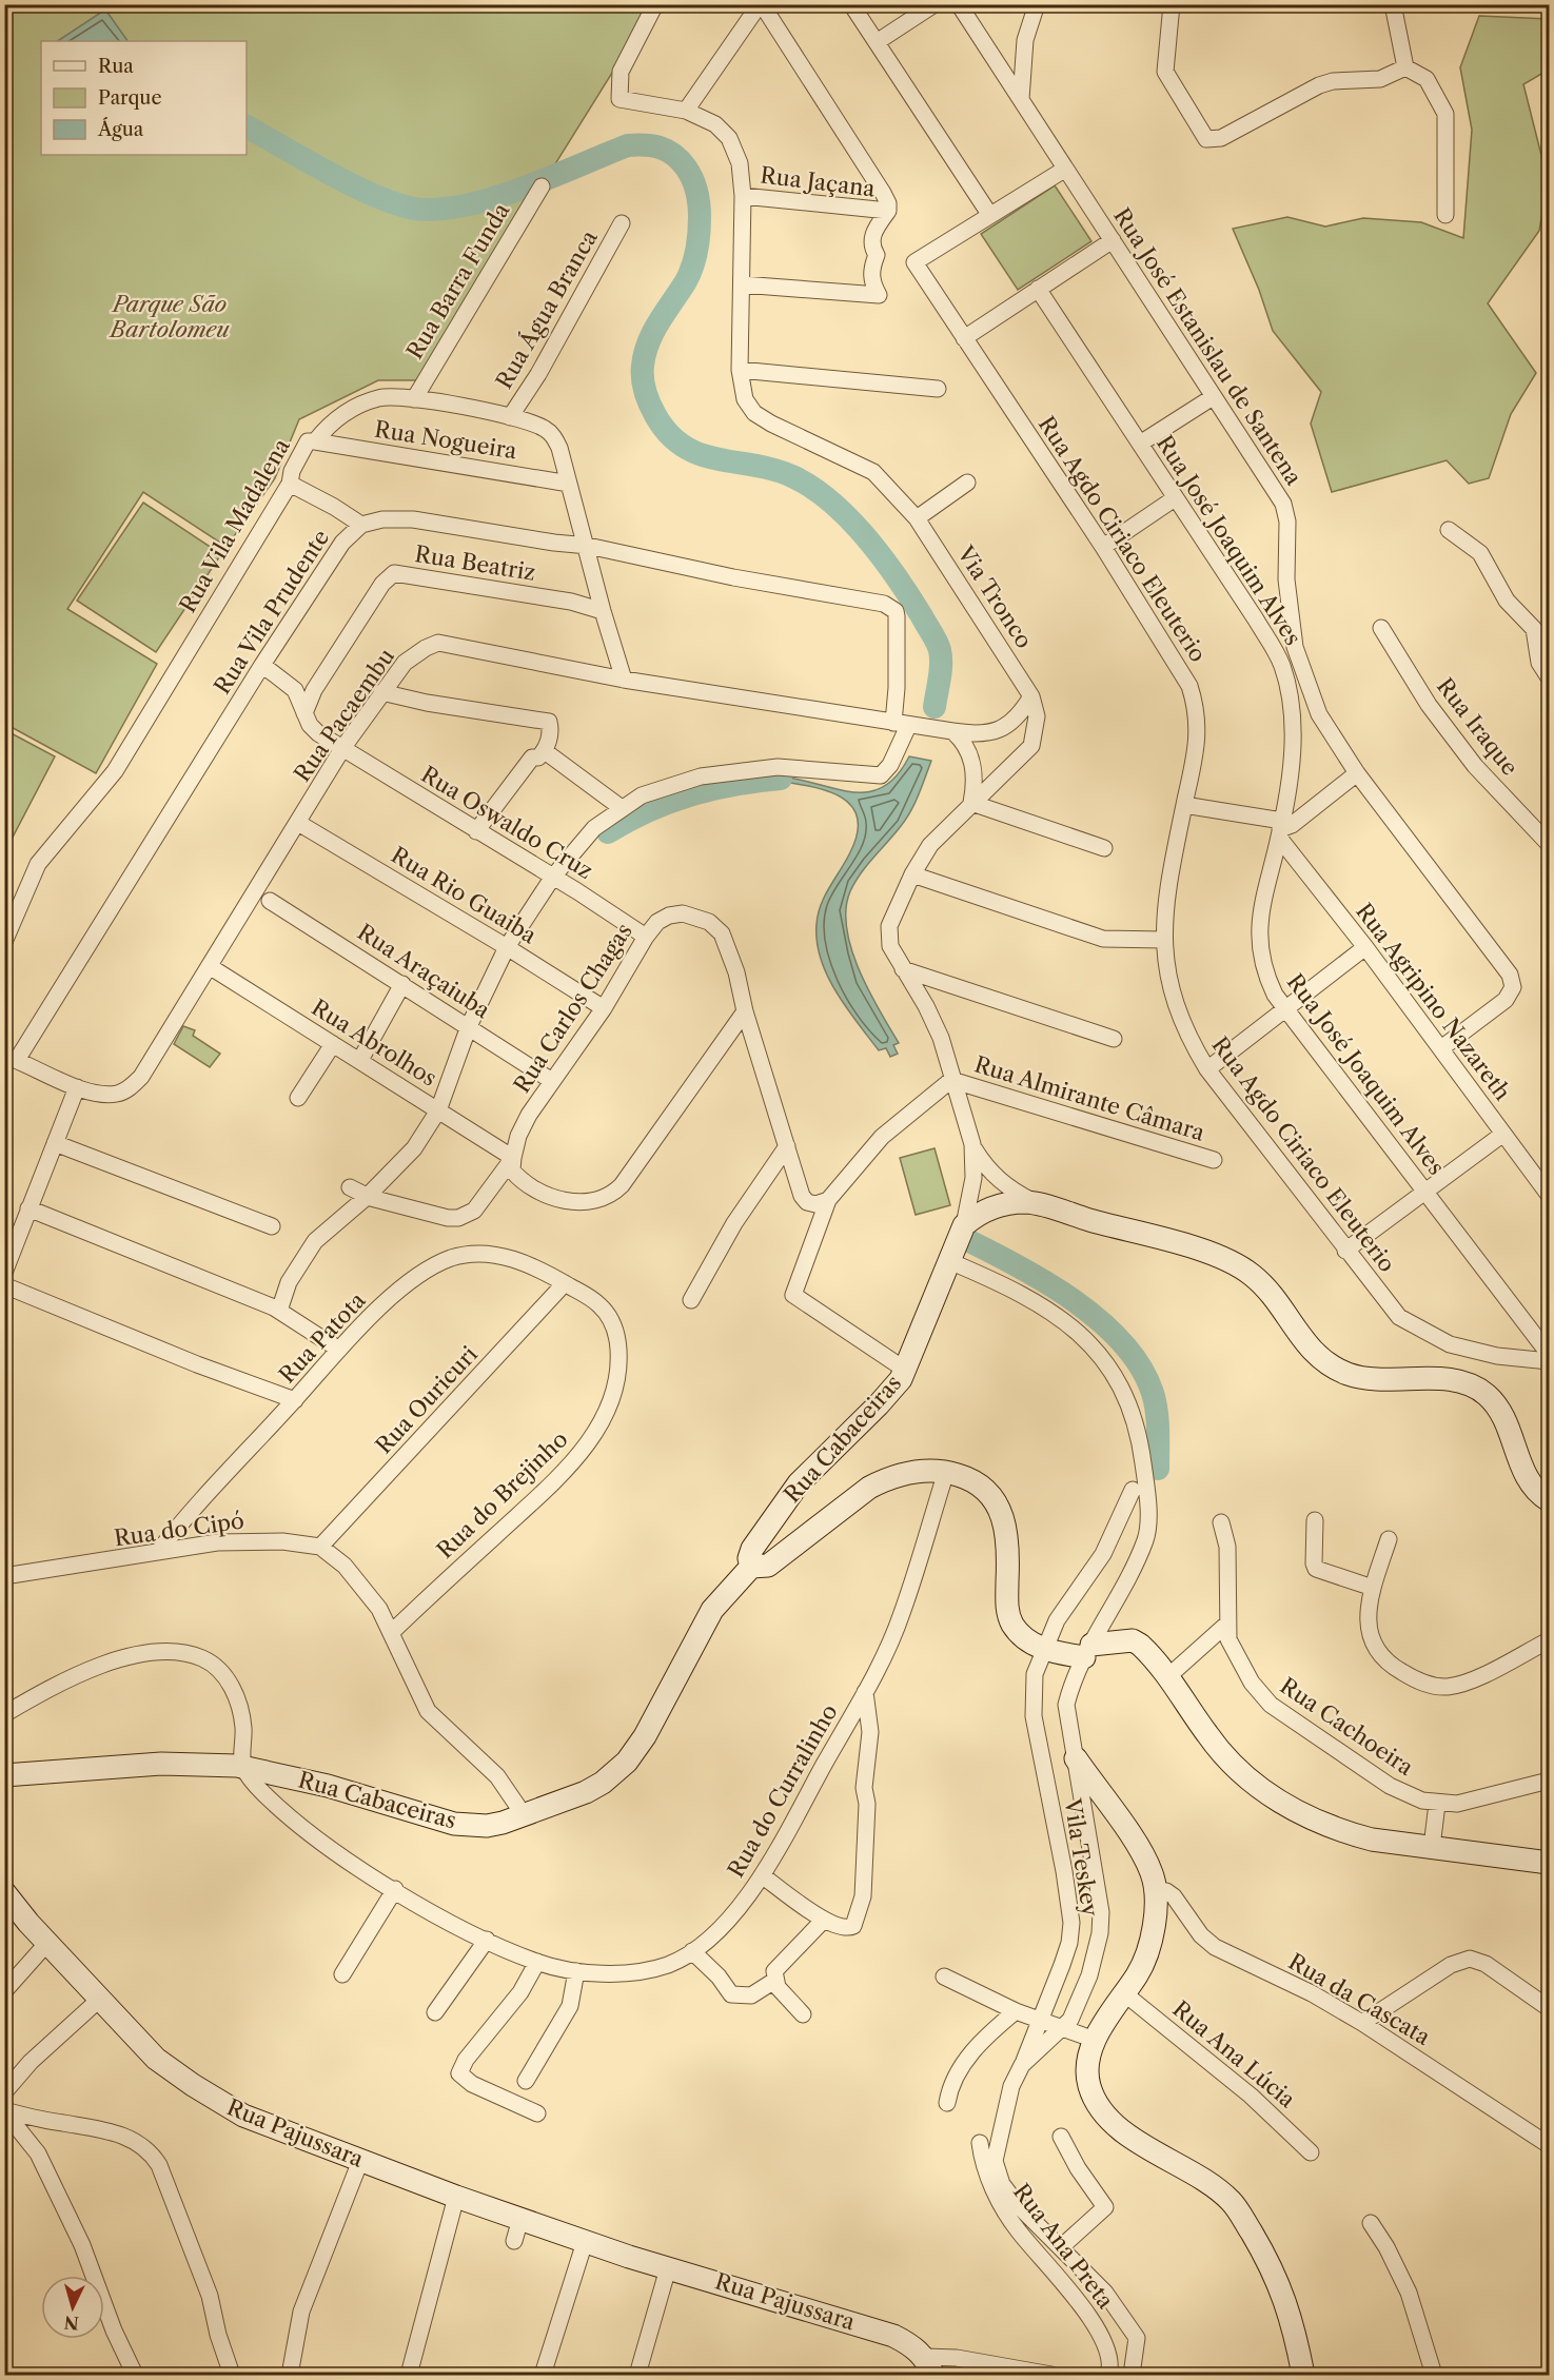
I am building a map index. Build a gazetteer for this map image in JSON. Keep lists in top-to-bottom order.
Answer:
{
  "streets": {
    "main road": ["Rua Cabaceiras", "Rua Pajussara"],
    "street": [
      "Rua Jaçana",
      "Rua Barra Funda",
      "Rua Água Branca",
      "Rua José Estanislau de Santena",
      "Rua Nogueira",
      "Rua Vila Madalena",
      "Rua Agdo Ciriaco Eleuterio",
      "Rua José Joaquim Alves",
      "Rua Beatriz",
      "Via Tronco",
      "Rua Vila Prudente",
      "Rua Pacaembu",
      "Rua Iraque",
      "Rua Oswaldo Cruz",
      "Rua Rio Guaiba",
      "Rua Araçaiuba",
      "Rua Agripino Nazareth",
      "Rua Carlos Chagas",
      "Rua Abrolhos",
      "Rua Almirante Câmara",
      "Rua Patota",
      "Rua Ouricuri",
      "Rua do Brejinho",
      "Rua do Cipó",
      "Rua Cachoeira",
      "Rua do Curralinho",
      "Vila Teskey",
      "Rua da Cascata",
      "Rua Ana Lúcia",
      "Rua Ana Preta"
    ]
  },
  "crossings": [
    ["Rua Jaçana", "Via Tronco"],
    ["Rua Barra Funda", "Rua Vila Madalena"],
    ["Rua Água Branca", "Rua Vila Madalena"],
    ["Rua José Estanislau de Santena", "Rua Agripino Nazareth"],
    ["Rua Nogueira", "Rua Vila Madalena"],
    ["Rua Vila Madalena", "Rua Beatriz"],
    ["Rua Vila Madalena", "Rua Vila Prudente"],
    ["Rua Vila Madalena", "Rua Pacaembu"],
    ["Rua José Joaquim Alves", "Rua Agripino Nazareth"],
    ["Via Tronco", "Rua Pacaembu"],
    ["Via Tronco", "Rua Almirante Câmara"],
    ["Via Tronco", "Rua Cabaceiras"],
    ["Rua Vila Prudente", "Rua Pacaembu"],
    ["Rua Pacaembu", "Rua Oswaldo Cruz"],
    ["Rua Pacaembu", "Rua Rio Guaiba"],
    ["Rua Pacaembu", "Rua Abrolhos"],
    ["Rua Oswaldo Cruz", "Rua Carlos Chagas"],
    ["Rua Rio Guaiba", "Rua Carlos Chagas"],
    ["Rua Araçaiuba", "Rua Carlos Chagas"],
    ["Rua Carlos Chagas", "Rua Abrolhos"],
    ["Rua Patota", "Rua Ouricuri"],
    ["Rua Patota", "Rua do Brejinho"],
    ["Rua Patota", "Rua do Cipó"],
    ["Rua Ouricuri", "Rua do Brejinho"],
    ["Rua Ouricuri", "Rua do Cipó"],
    ["Rua Cabaceiras", "Rua do Curralinho"]
  ],
  "parks": ["Parque São Bartolomeu"],
  "legend": ["Rua", "Parque", "Água"],
  "north": "bottom"
}
